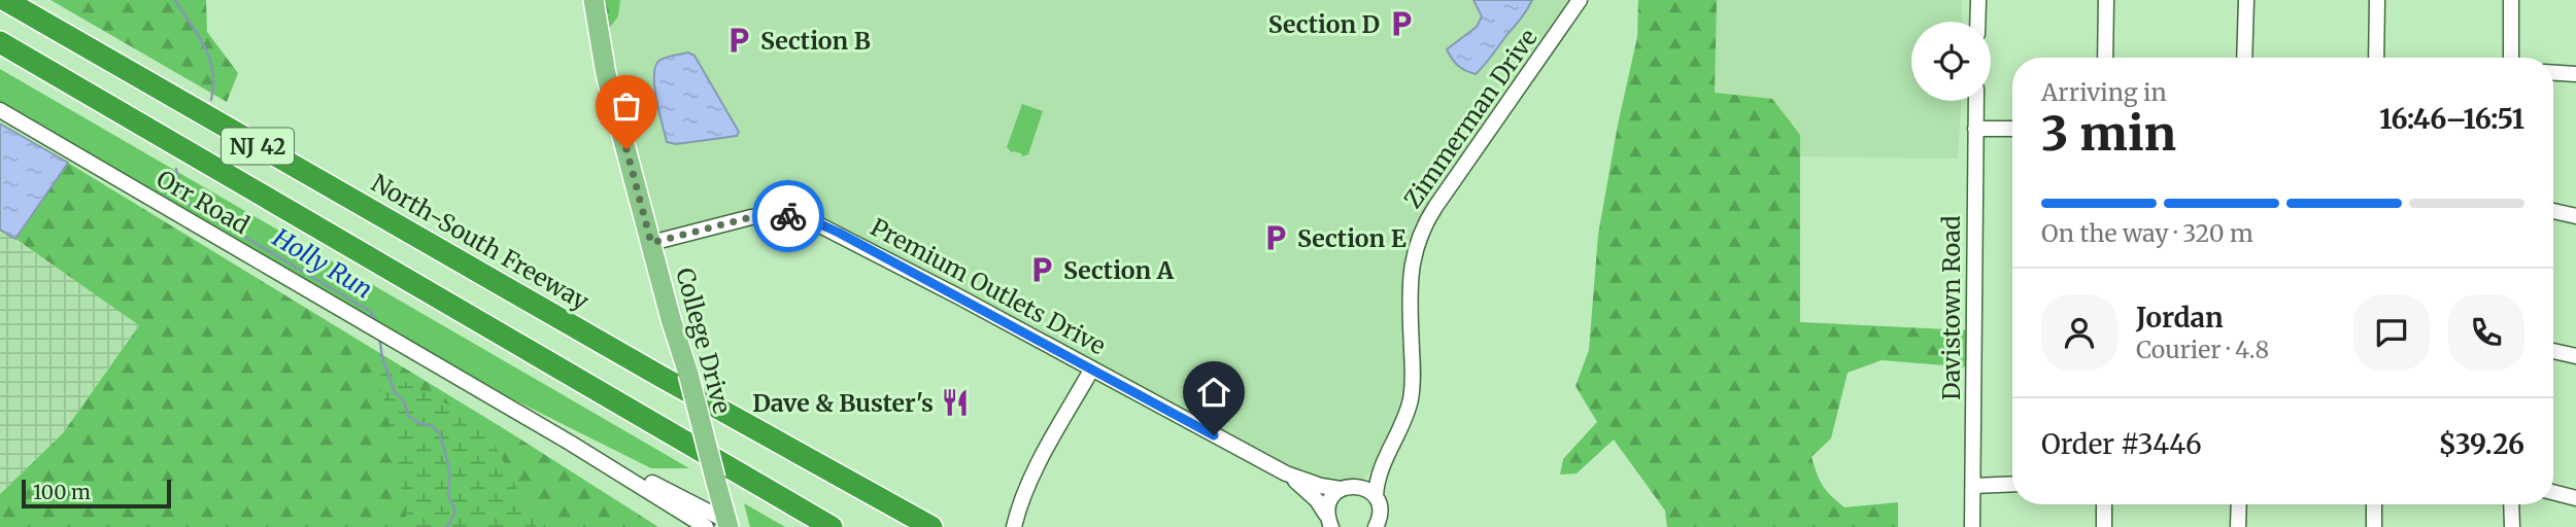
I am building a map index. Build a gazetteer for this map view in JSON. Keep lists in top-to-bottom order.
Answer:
{
  "streets": {
    "highway": ["NJ 42", "North-South Freeway"],
    "main road": ["College Drive"],
    "street": [
      "Zimmerman Drive",
      "Orr Road",
      "Premium Outlets Drive",
      "Davistown Road"
    ]
  },
  "crossings": [
    ["Zimmerman Drive", "Premium Outlets Drive"],
    ["Orr Road", "College Drive"],
    ["Premium Outlets Drive", "College Drive"]
  ],
  "water": ["Holly Run"],
  "places": {
    "parking": [
      "Section D",
      "Section B",
      "Section E",
      "Section A"
    ],
    "restaurant": ["Dave & Buster's"]
  },
  "scale_bar": "100 m",
  "page": {
    "heading": ["3 min", "Arriving in", "16:46–16:51"],
    "panel": [
      "Jordan",
      "Courier · 4.8",
      "Order #3446",
      "$39.26"
    ],
    "bar": "On the way · 320 m",
    "scale": "100 m"
  }
}
